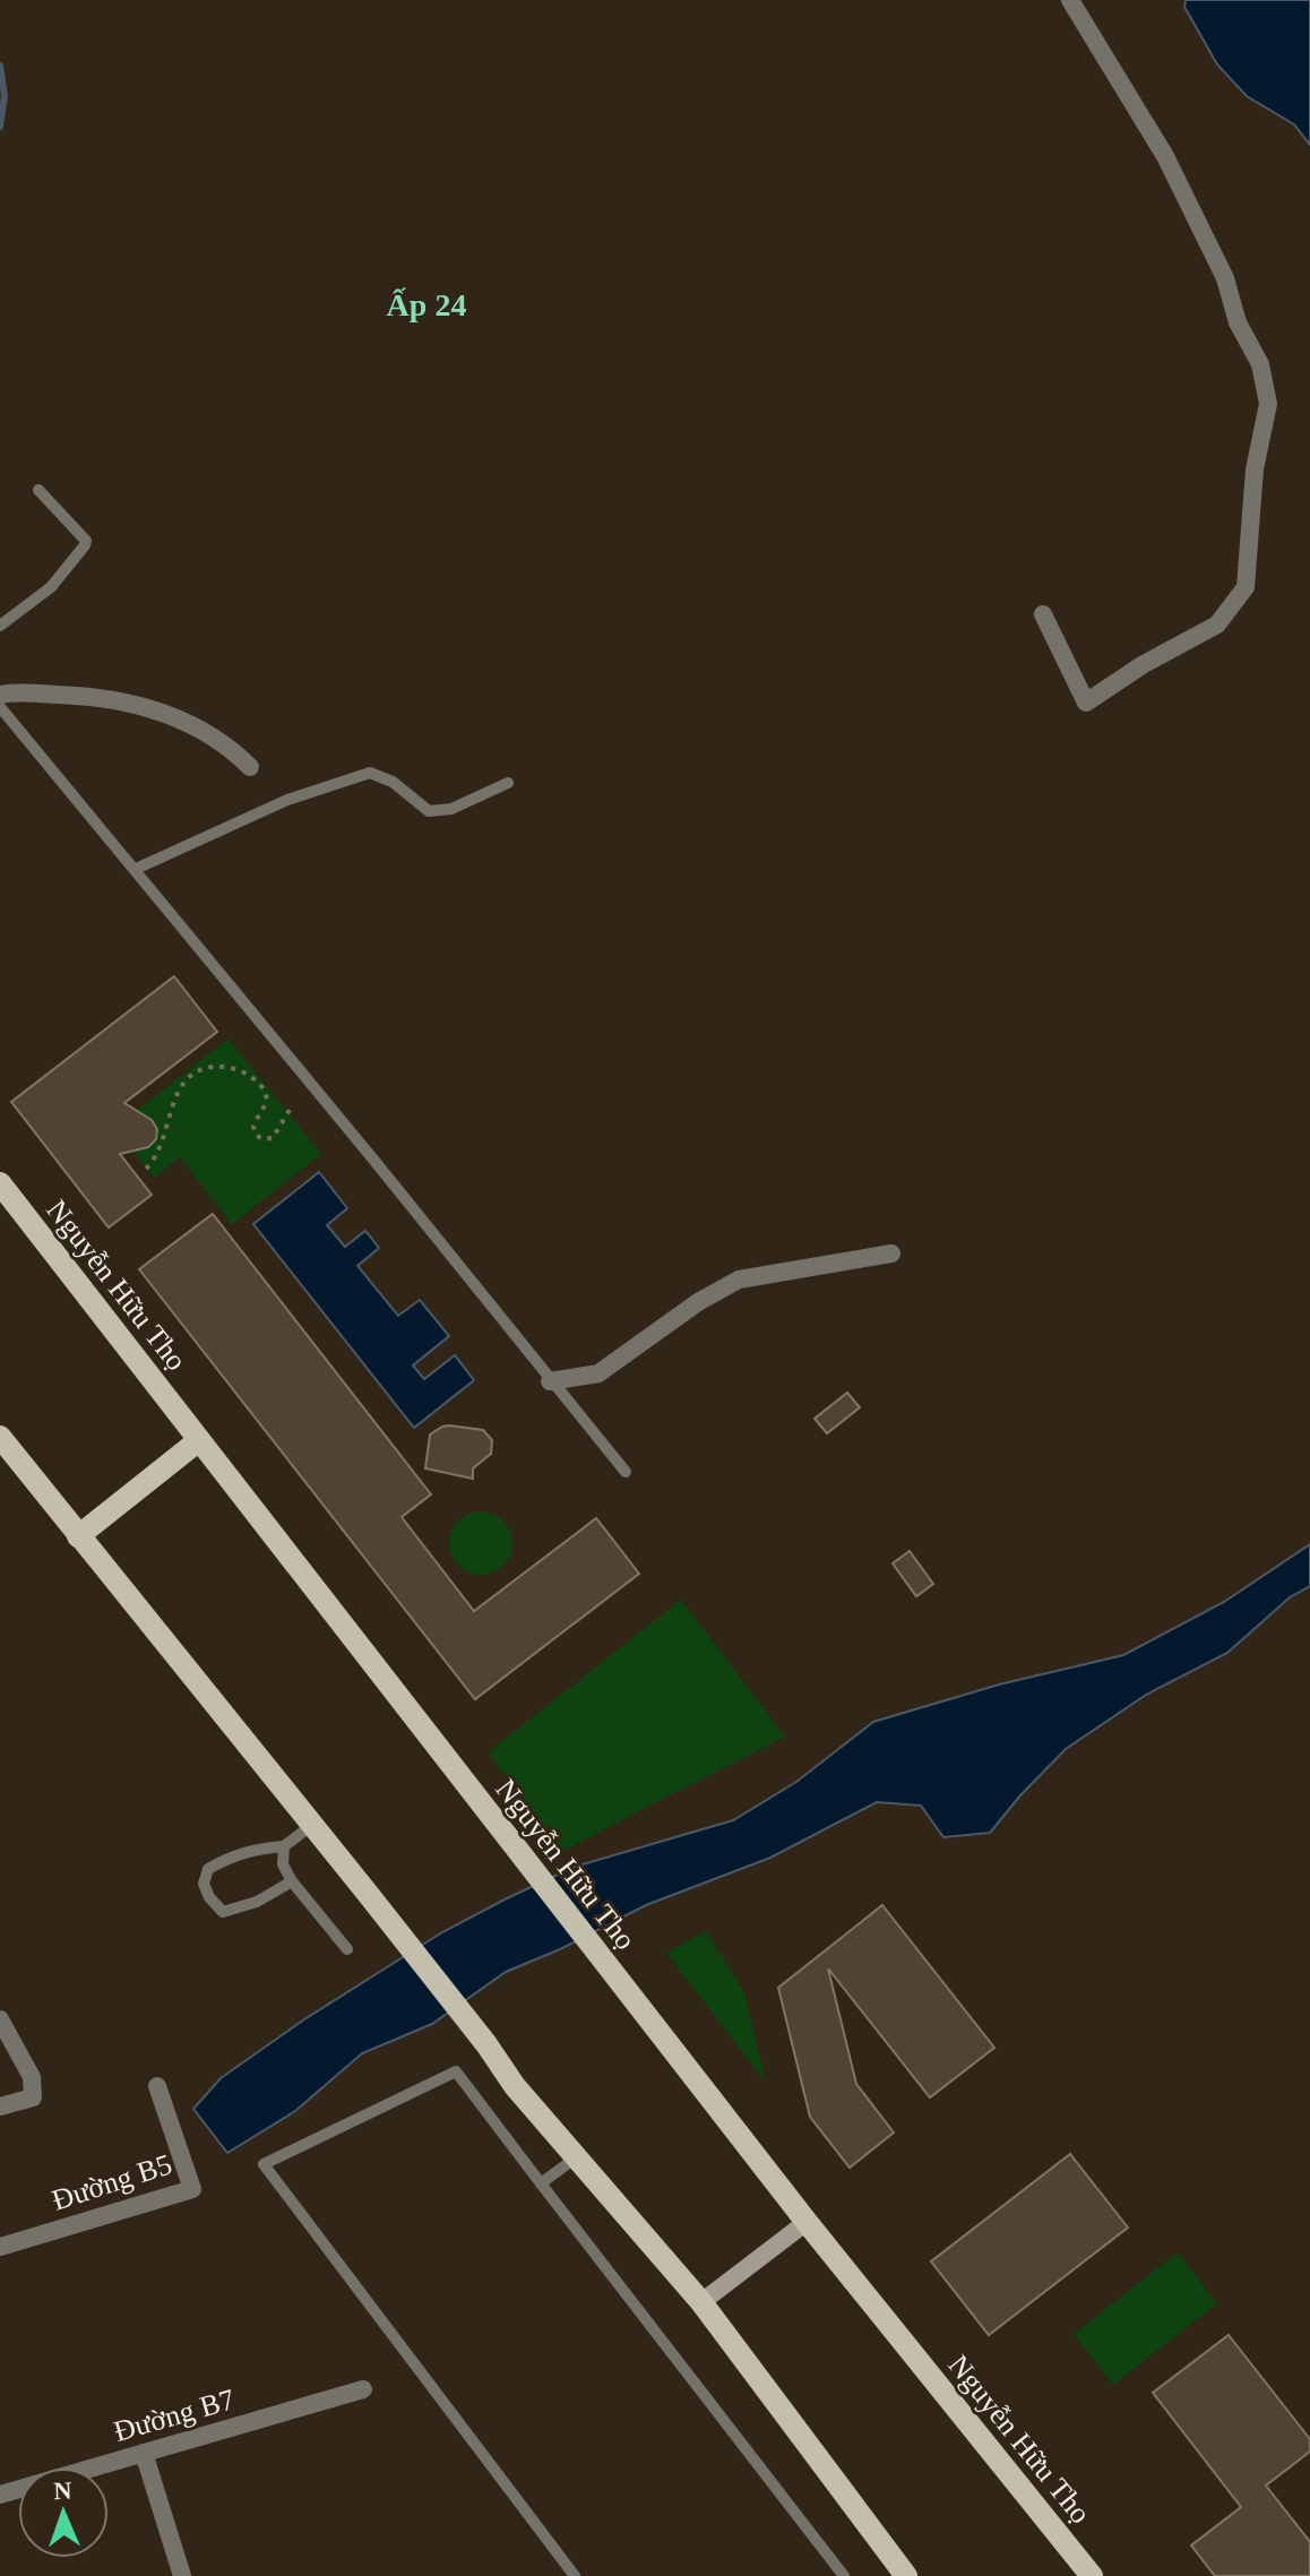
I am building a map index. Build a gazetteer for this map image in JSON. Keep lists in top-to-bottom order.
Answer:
{
  "streets": {
    "main road": ["Nguyễn Hữu Thọ"],
    "street": ["Đường B5", "Đường B7"]
  },
  "districts": ["Ấp 24"],
  "north": "top"
}
